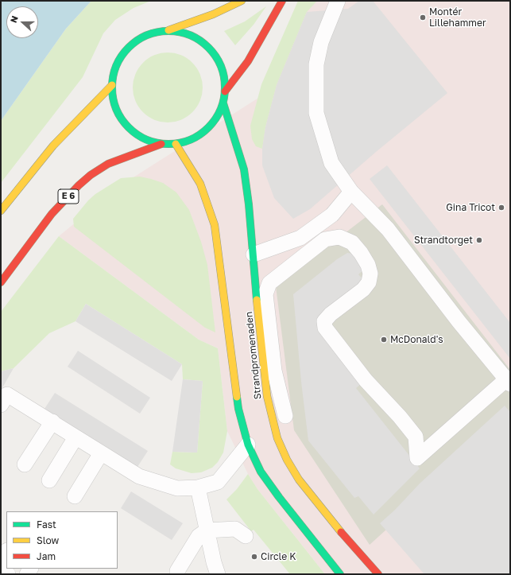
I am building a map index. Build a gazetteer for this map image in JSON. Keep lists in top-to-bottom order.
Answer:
{
  "streets": {
    "main road": ["E 6", "Strandpromenaden"]
  },
  "crossings": [
    ["E 6", "Strandpromenaden"]
  ],
  "places": [
    "Montér Lillehammer",
    "Gina Tricot",
    "Strandtorget",
    "McDonald's",
    "Circle K"
  ],
  "legend": ["Fast", "Slow", "Jam"],
  "north": "left"
}
